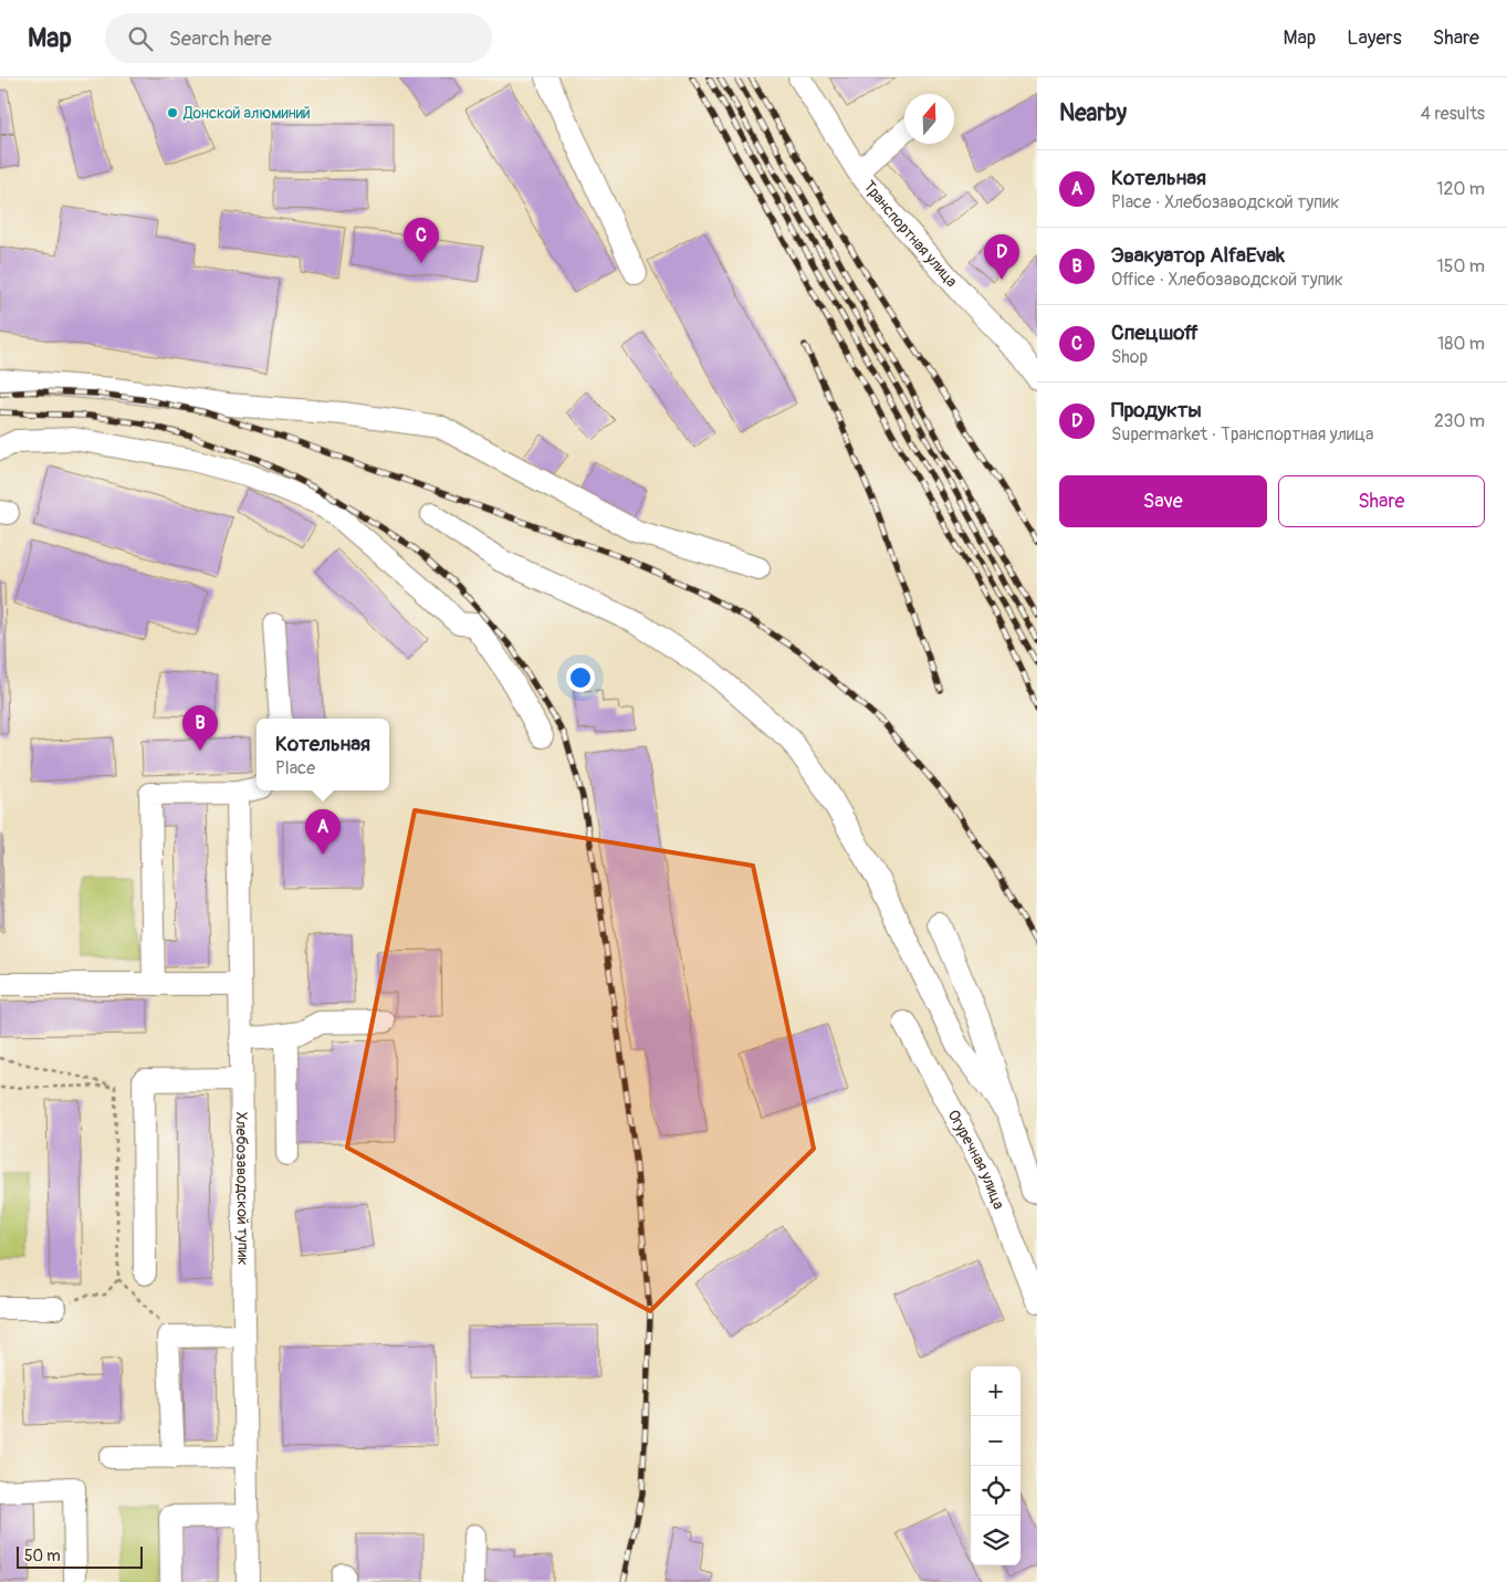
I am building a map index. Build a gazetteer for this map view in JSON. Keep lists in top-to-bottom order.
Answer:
{
  "streets": {
    "street": ["Транспортная улица", "Огуречная улица", "Хлебозаводской тупик"]
  },
  "places": ["Донской алюминий"],
  "scale_bar": "50 m",
  "north": "top",
  "page": {
    "header": "Map",
    "search": "Search here",
    "nav": ["Map", "Layers", "Share"],
    "heading": ["Nearby", "4 results"],
    "list": [
      {
        "mark": "A",
        "name": "Котельная",
        "note": "Place · Хлебозаводской тупик",
        "value": "120 m"
      },
      {
        "mark": "B",
        "name": "Эвакуатор AlfaEvak",
        "note": "Office · Хлебозаводской тупик",
        "value": "150 m"
      },
      {
        "mark": "C",
        "name": "Спецшoff",
        "note": "Shop",
        "value": "180 m"
      },
      {
        "mark": "D",
        "name": "Продукты",
        "note": "Supermarket · Транспортная улица",
        "value": "230 m"
      }
    ],
    "pins": [
      "C",
      "D",
      "B",
      "A"
    ],
    "buttons": ["Save", "Share"],
    "popup": ["Котельная", "Place"],
    "map_buttons": ["+", "−"],
    "scale": "50 m"
  }
}
